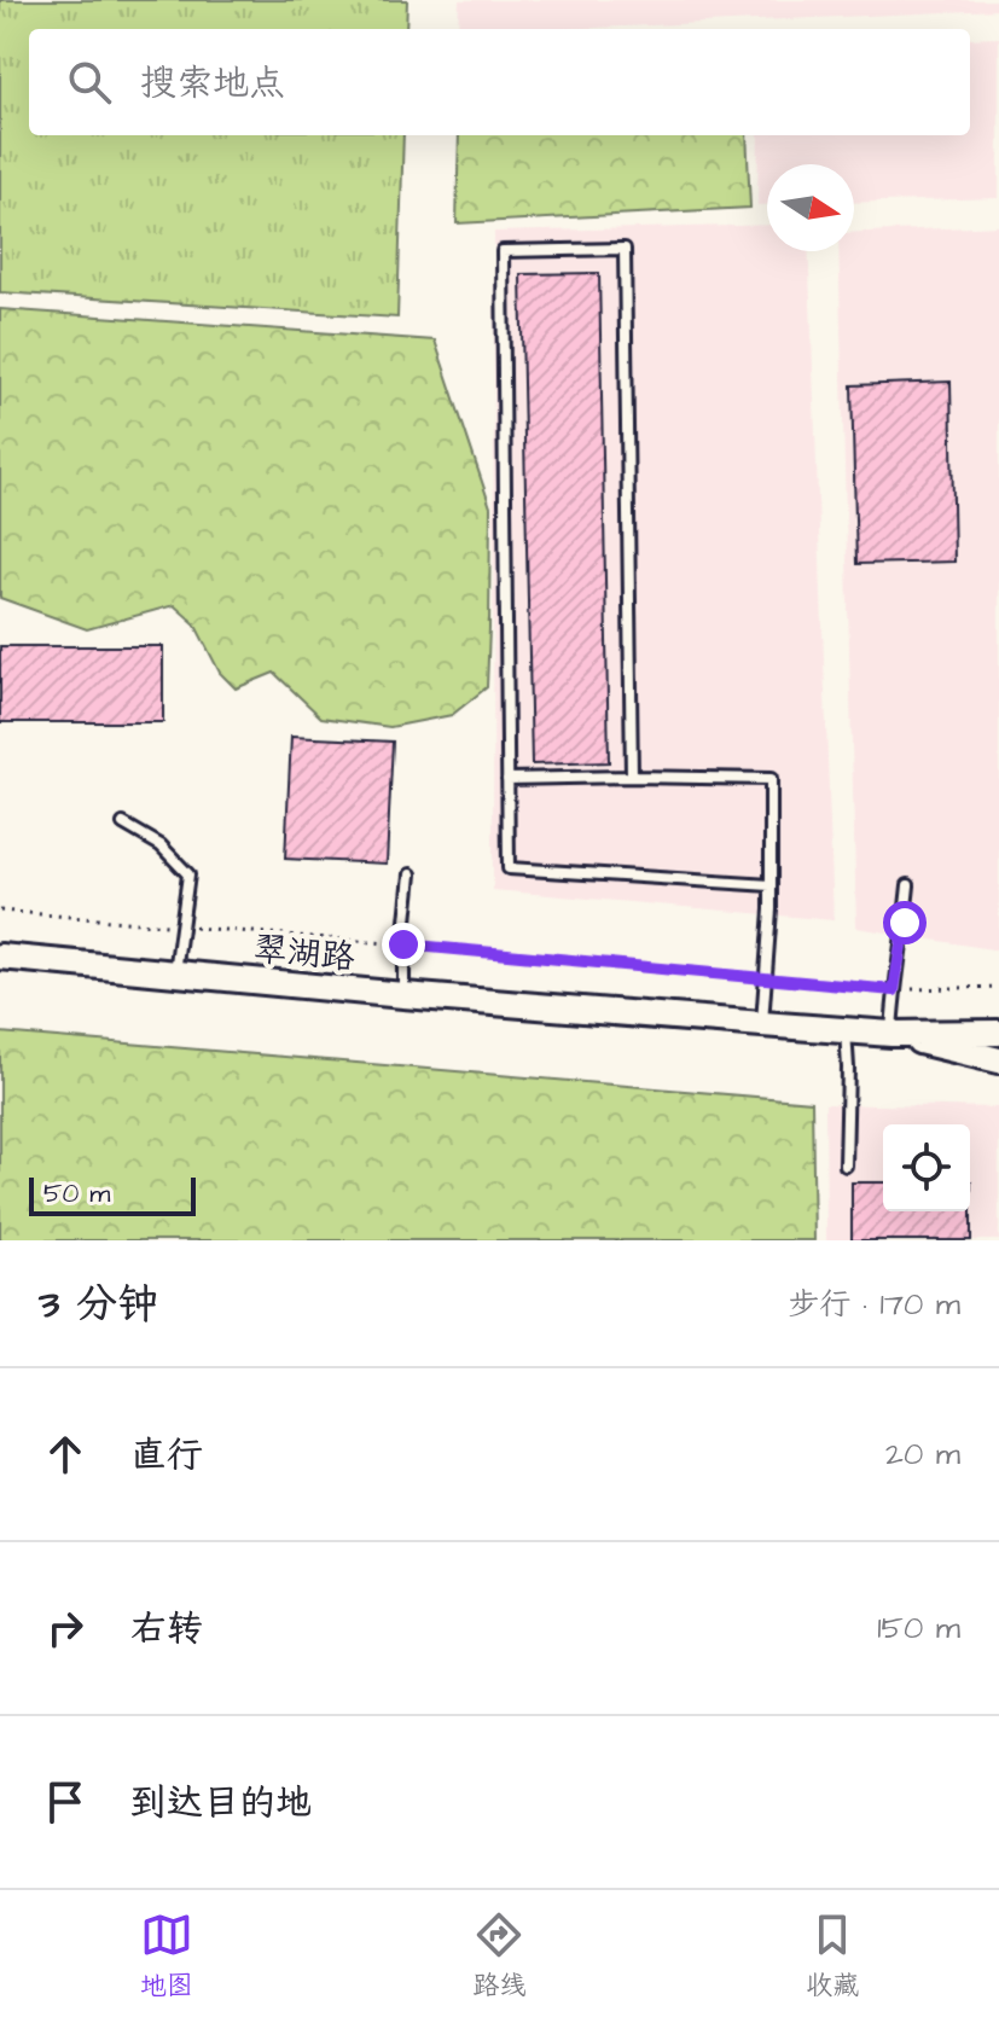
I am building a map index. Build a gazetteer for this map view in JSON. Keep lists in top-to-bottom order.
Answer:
{
  "streets": {
    "street": ["翠湖路"]
  },
  "scale_bar": "50 m",
  "north": "right",
  "page": {
    "search": "搜索地点",
    "scale": "50 m",
    "heading": ["3 分钟", "步行 · 170 m"],
    "list": [
      ["直行", "20 m"],
      ["右转", "150 m"],
      "到达目的地"
    ],
    "nav": ["地图", "路线", "收藏"]
  }
}
